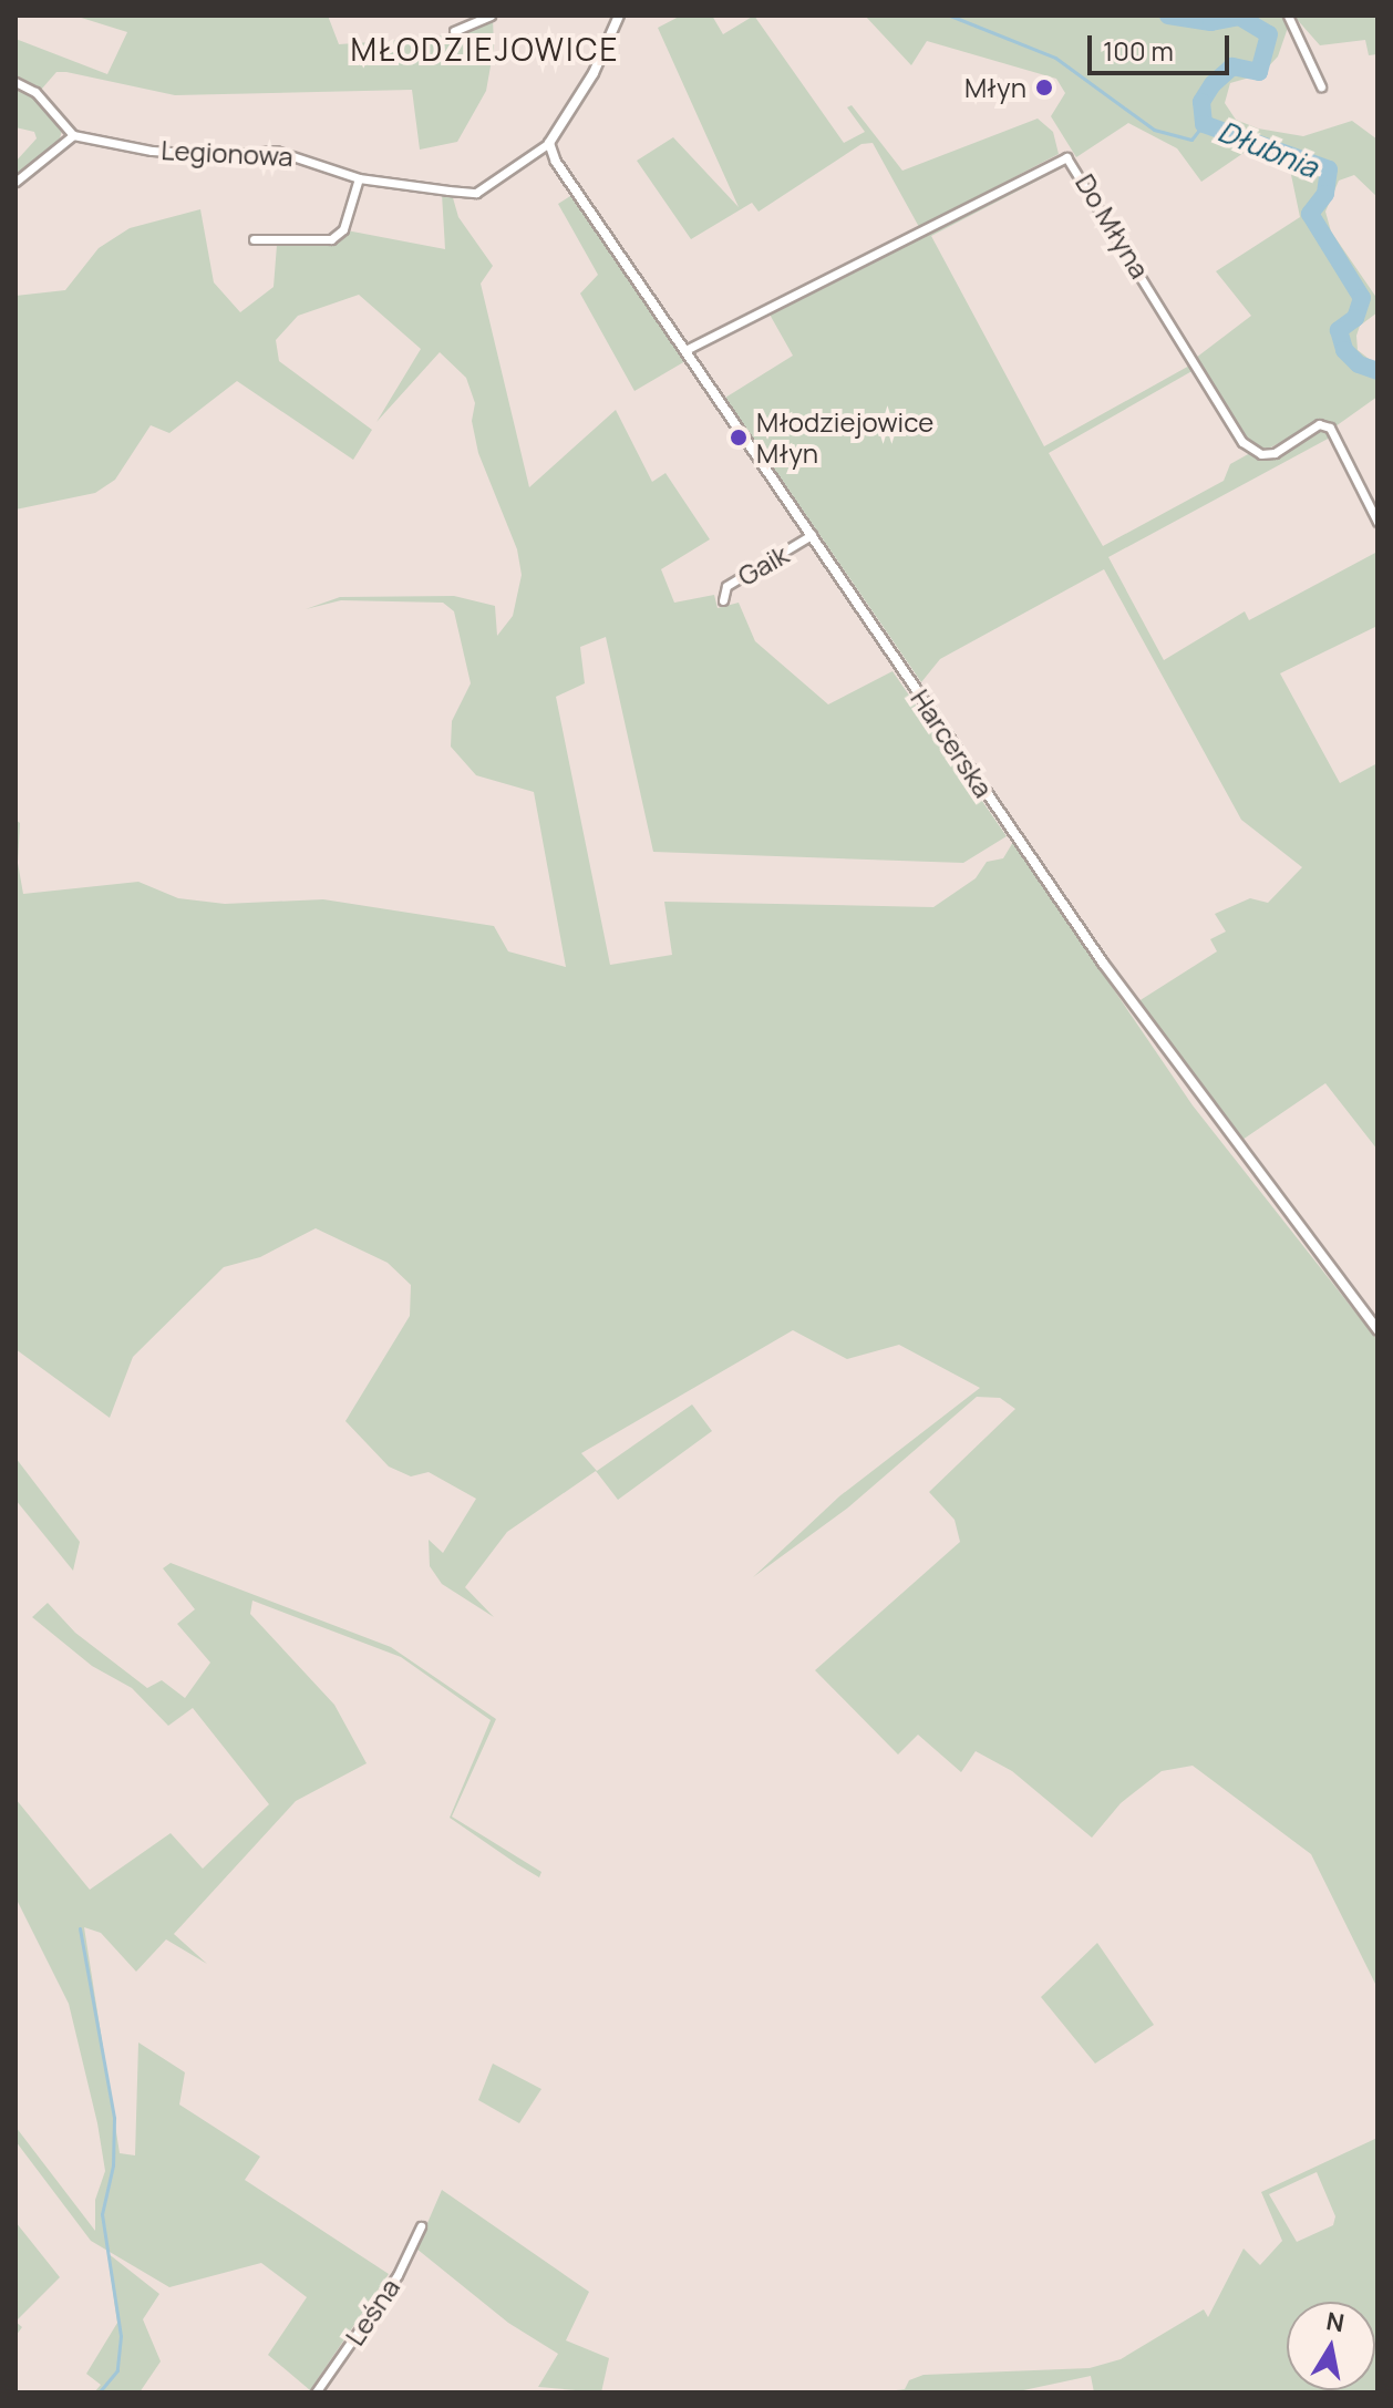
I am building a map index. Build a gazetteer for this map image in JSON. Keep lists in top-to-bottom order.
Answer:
{
  "streets": {
    "street": [
      "Legionowa",
      "Do Młyna",
      "Gaik",
      "Harcerska",
      "Leśna"
    ]
  },
  "crossings": [
    ["Legionowa", "Harcerska"],
    ["Do Młyna", "Harcerska"],
    ["Gaik", "Harcerska"]
  ],
  "districts": ["MŁODZIEJOWICE"],
  "water": ["Dłubnia"],
  "places": ["Młyn", "Młodziejowice Młyn"],
  "scale_bar": "100 m",
  "north": "top"
}
